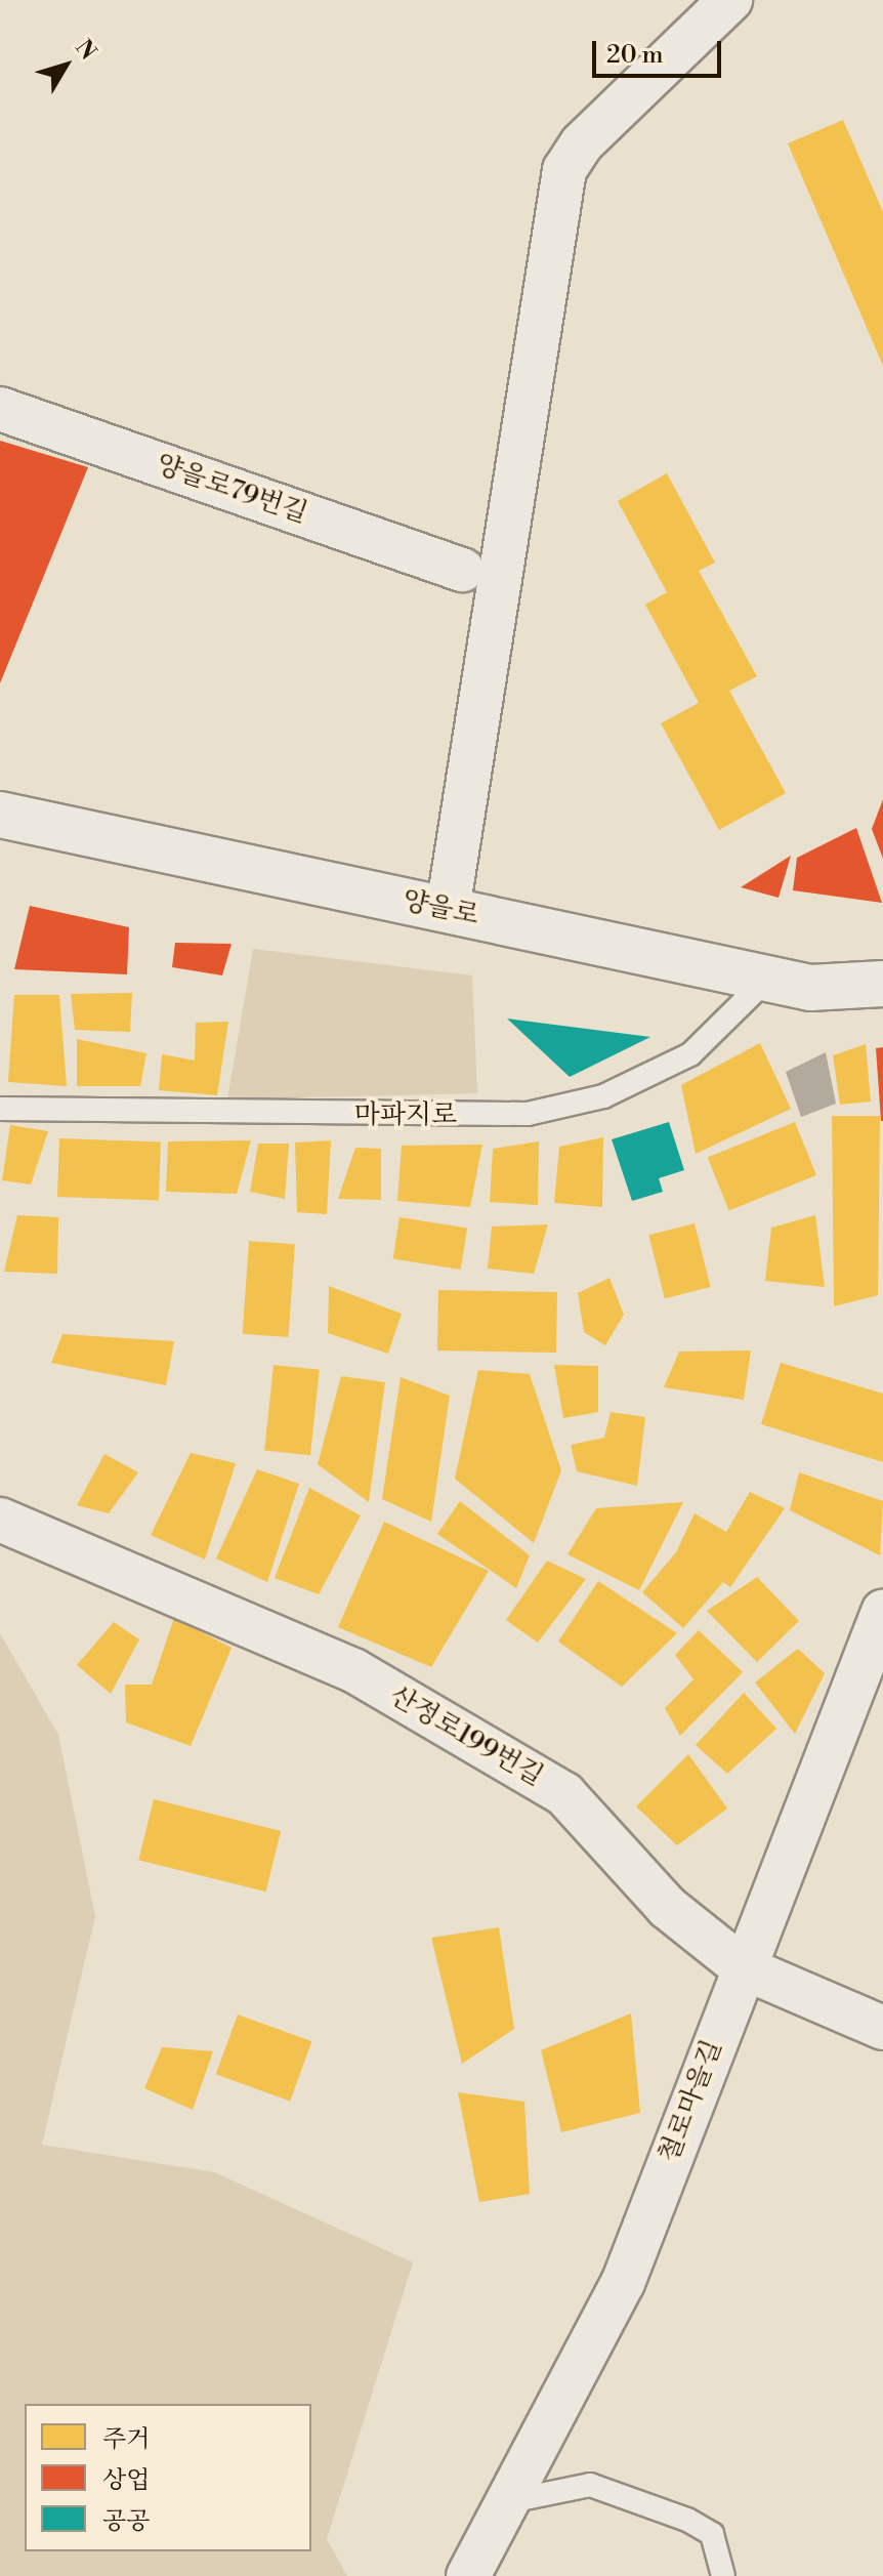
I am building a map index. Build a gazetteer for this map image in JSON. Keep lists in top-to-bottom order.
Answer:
{
  "streets": {
    "street": [
      "양을로79번길",
      "양을로",
      "산정로199번길",
      "철로마을길"
    ],
    "lane": ["마파지로"]
  },
  "crossings": [
    ["양을로", "마파지로"],
    ["산정로199번길", "철로마을길"]
  ],
  "legend": ["주거", "상업", "공공"],
  "scale_bar": "20 m",
  "north": "top right"
}
